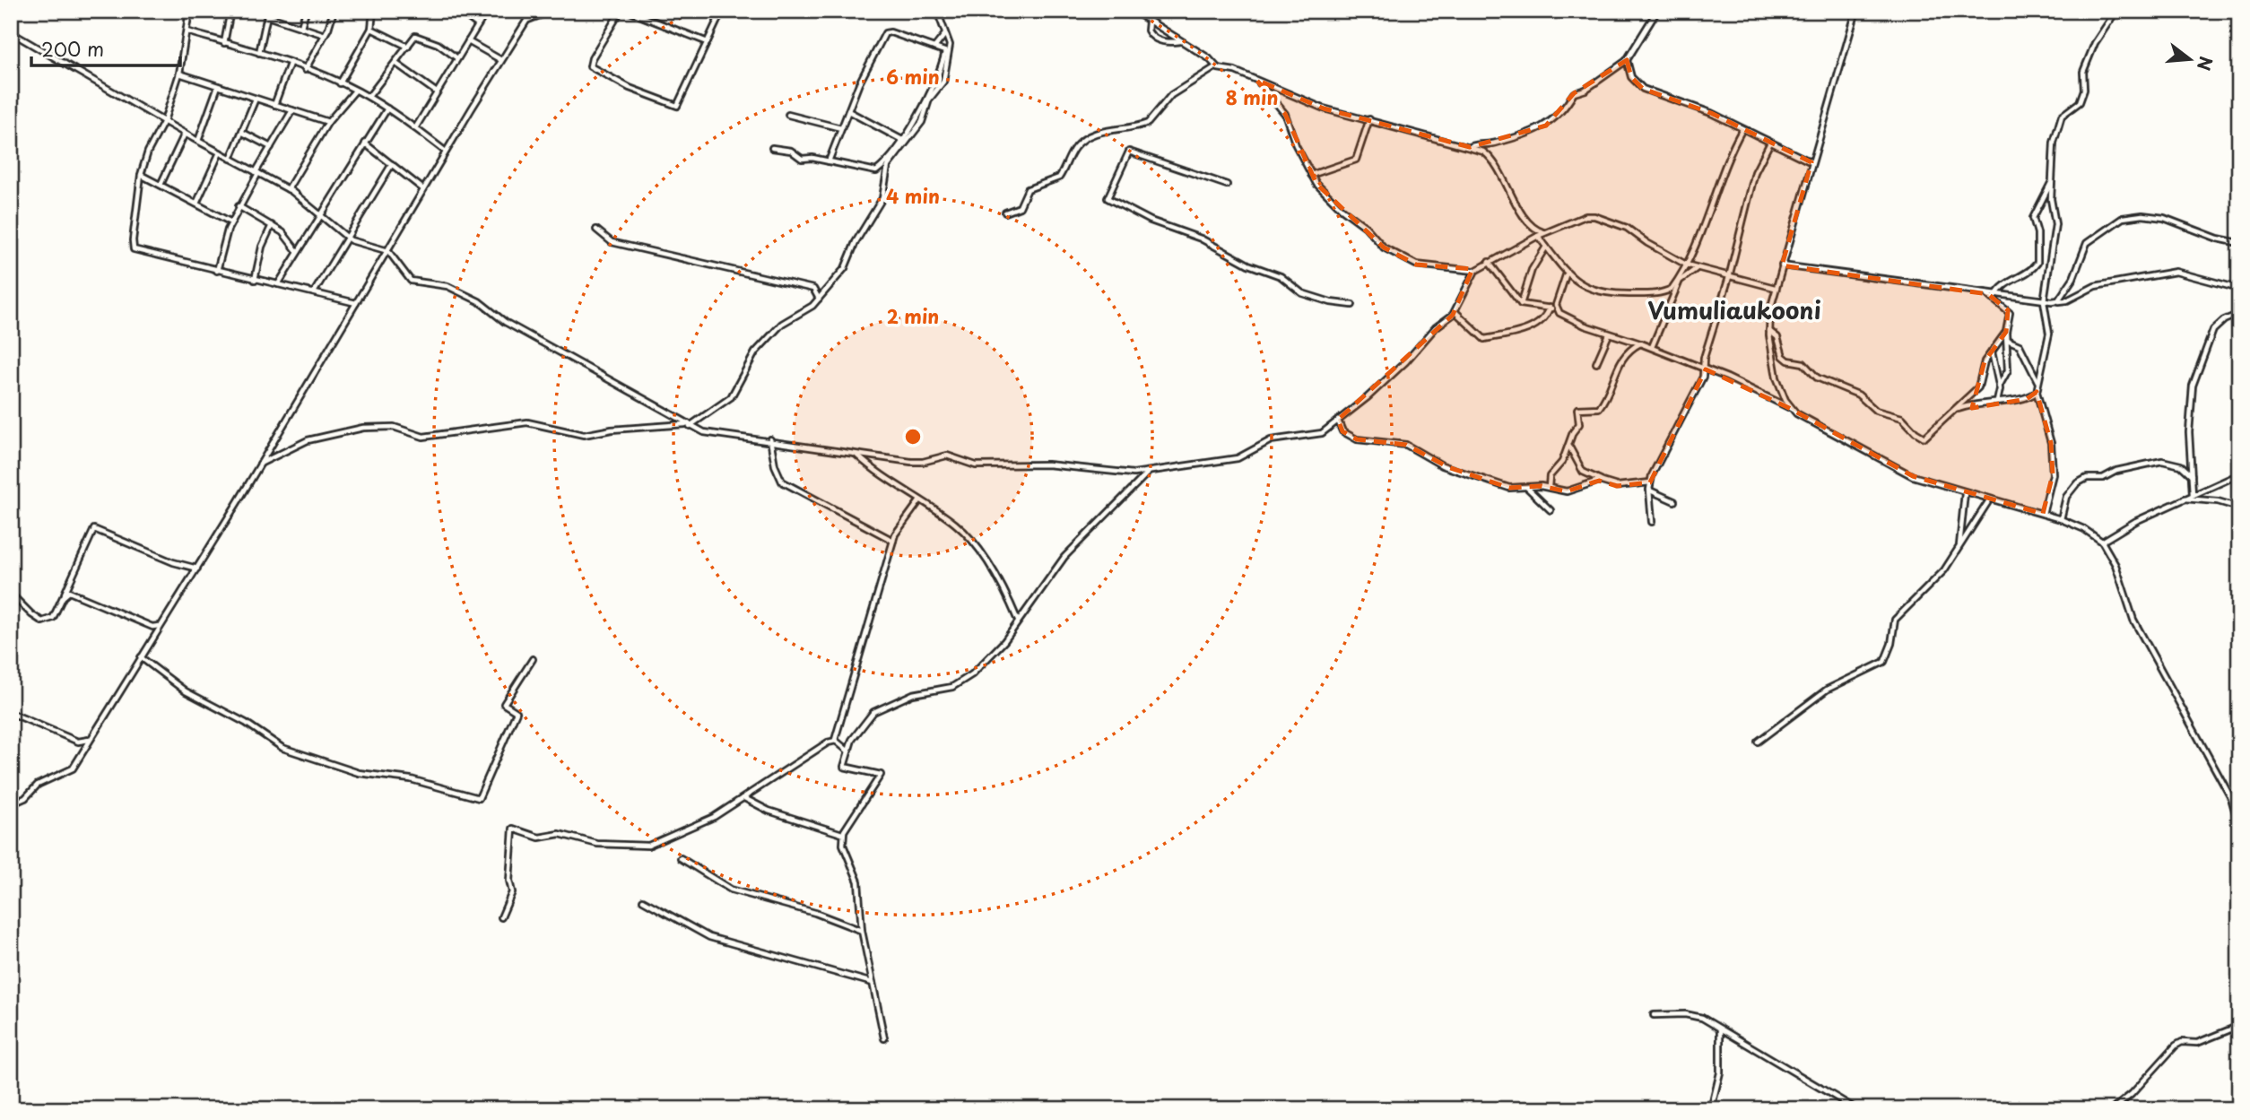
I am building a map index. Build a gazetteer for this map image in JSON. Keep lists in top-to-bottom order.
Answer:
{
  "districts": ["Vumuliaukooni"],
  "scale_bar": "200 m",
  "north": "right",
  "rings": [
    "6 min",
    "8 min",
    "4 min",
    "2 min"
  ]
}
